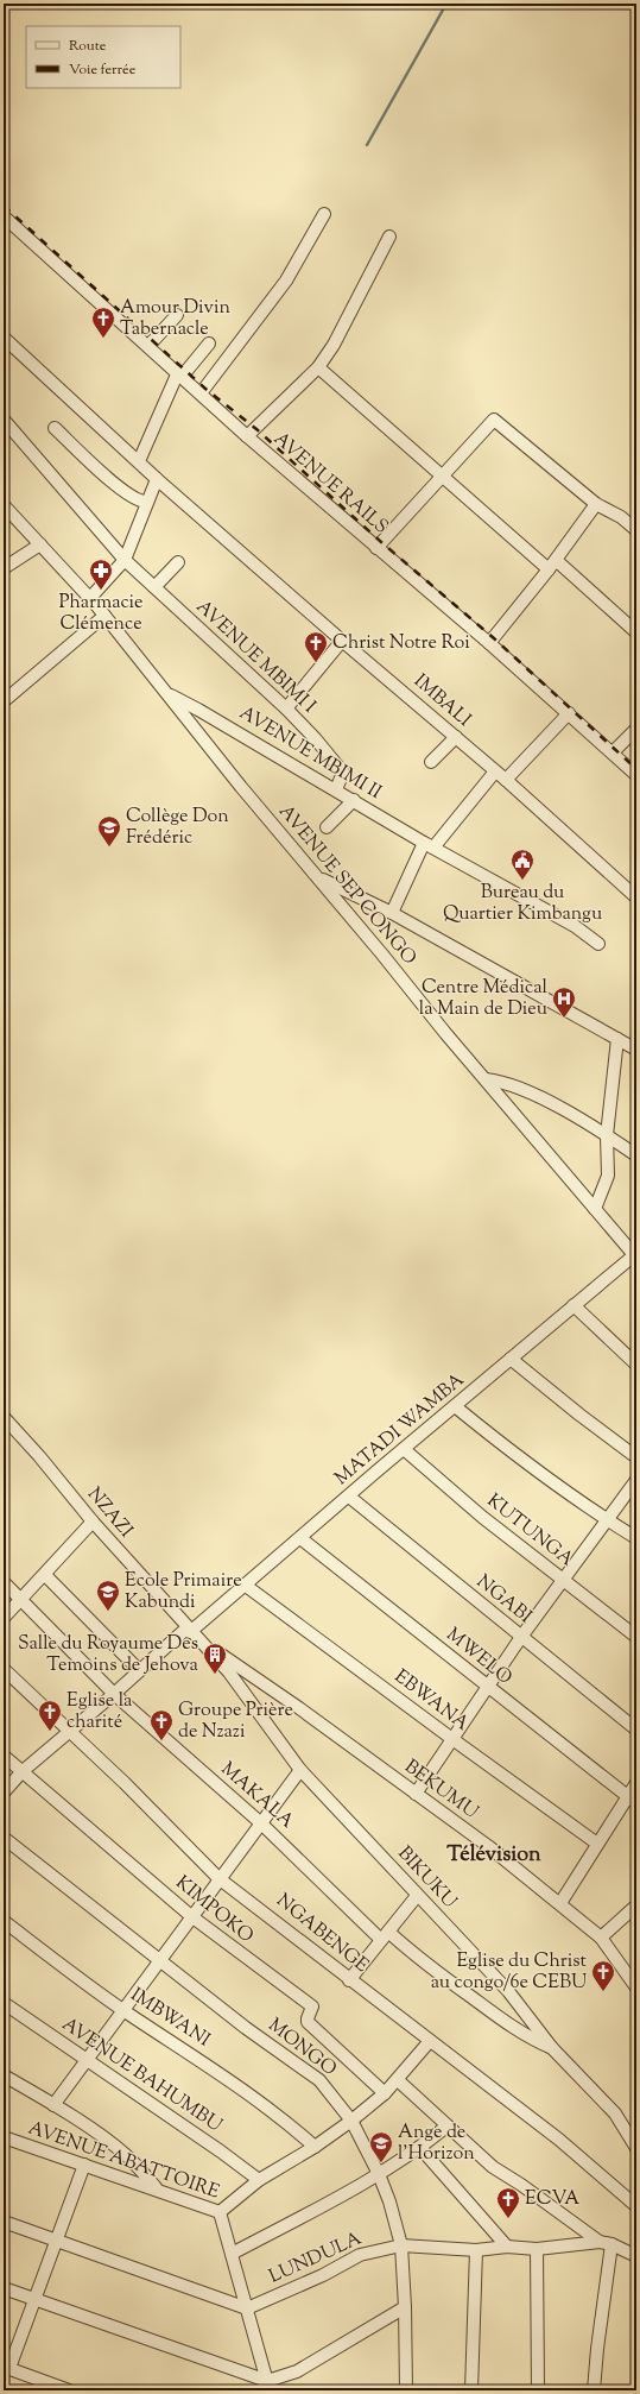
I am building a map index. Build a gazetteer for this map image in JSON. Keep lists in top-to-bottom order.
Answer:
{
  "streets": {
    "street": [
      "AVENUE RAILS",
      "AVENUE MBIMI I",
      "IMBALI",
      "AVENUE MBIMI II",
      "AVENUE SEP CONGO",
      "MATADI WAMBA",
      "NZAZI",
      "KUTUNGA",
      "NGABI",
      "MWELO",
      "EBWANA",
      "BEKUMU",
      "MAKALA",
      "BIKUKU",
      "KIMPOKO",
      "NGABENGE",
      "IMBWANI",
      "MONGO",
      "AVENUE BAHUMBU",
      "AVENUE ABATTOIRE",
      "LUNDULA"
    ]
  },
  "crossings": [
    ["AVENUE MBIMI I", "AVENUE MBIMI II"],
    ["AVENUE MBIMI II", "AVENUE SEP CONGO"],
    ["AVENUE SEP CONGO", "MATADI WAMBA"],
    ["MATADI WAMBA", "NZAZI"],
    ["MATADI WAMBA", "KUTUNGA"],
    ["MATADI WAMBA", "NGABI"],
    ["MATADI WAMBA", "MWELO"],
    ["MATADI WAMBA", "EBWANA"],
    ["MATADI WAMBA", "MAKALA"],
    ["MATADI WAMBA", "BIKUKU"],
    ["MATADI WAMBA", "KIMPOKO"],
    ["MATADI WAMBA", "NGABENGE"],
    ["NZAZI", "BIKUKU"],
    ["BEKUMU", "BIKUKU"],
    ["MAKALA", "BIKUKU"],
    ["MONGO", "LUNDULA"],
    ["AVENUE ABATTOIRE", "LUNDULA"]
  ],
  "districts": ["Télévision"],
  "places": {
    "church": [
      "Amour Divin Tabernacle",
      "Christ Notre Roi",
      "Eglise la charité",
      "Groupe Prière de Nzazi",
      "Eglise du Christ au congo/6e CEBU",
      "ECVA"
    ],
    "pharmacy": ["Pharmacie Clémence"],
    "school or university": ["Collège Don Frédéric", "Ecole Primaire Kabundi", "Ange de l'Horizon"],
    "public building": ["Bureau du Quartier Kimbangu"],
    "hospital": ["Centre Médical la Main de Dieu"],
    "building": ["Salle du Royaume Des Temoins de Jehova"]
  },
  "legend": ["Route", "Voie ferrée"]
}
